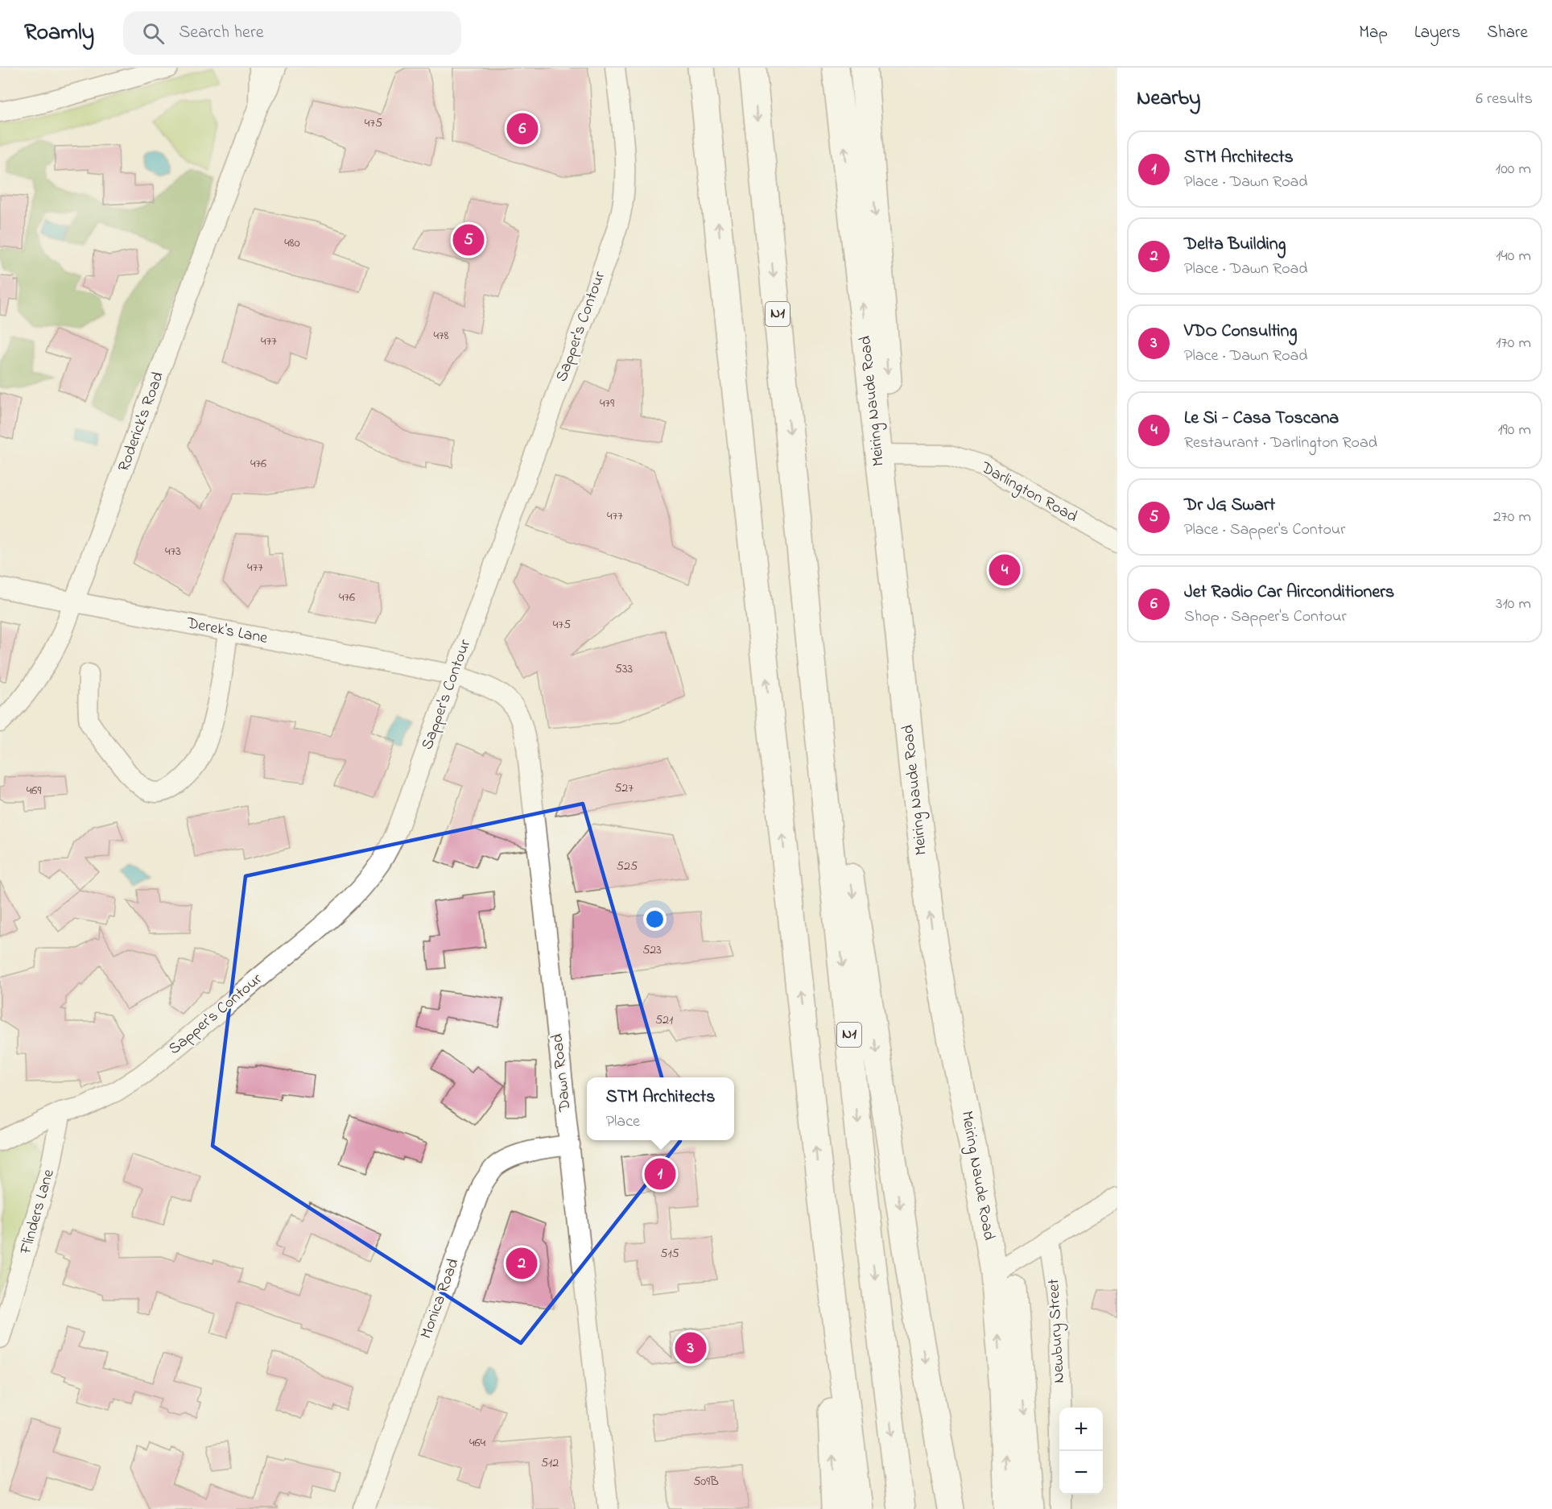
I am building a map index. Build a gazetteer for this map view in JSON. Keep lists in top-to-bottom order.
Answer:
{
  "streets": {
    "main road": ["N1", "Meiring Naude Road"],
    "street": [
      "Sapper's Contour",
      "Roderick's Road",
      "Darlington Road",
      "Derek's Lane",
      "Dawn Road",
      "Flinders Lane",
      "Monica Road",
      "Newbury Street"
    ]
  },
  "crossings": [
    ["Sapper's Contour", "Derek's Lane"],
    ["Sapper's Contour", "Dawn Road"],
    ["Sapper's Contour", "Flinders Lane"],
    ["Meiring Naude Road", "Darlington Road"],
    ["Roderick's Road", "Derek's Lane"],
    ["Derek's Lane", "Dawn Road"],
    ["Dawn Road", "Monica Road"]
  ],
  "house_numbers": [
    "475",
    "480",
    "478",
    "477",
    "479",
    "476",
    "477",
    "473",
    "477",
    "476",
    "475",
    "533",
    "527",
    "469",
    "525",
    "523",
    "521",
    "515",
    "464",
    "512",
    "509B"
  ],
  "page": {
    "header": "Roamly",
    "search": "Search here",
    "nav": ["Map", "Layers", "Share"],
    "heading": ["Nearby", "6 results"],
    "pins": [
      "6",
      "5",
      "4",
      "1",
      "2",
      "3"
    ],
    "list": [
      {
        "mark": "1",
        "name": "STM Architects",
        "note": "Place · Dawn Road",
        "value": "100 m"
      },
      {
        "mark": "2",
        "name": "Delta Building",
        "note": "Place · Dawn Road",
        "value": "140 m"
      },
      {
        "mark": "3",
        "name": "VDO Consulting",
        "note": "Place · Dawn Road",
        "value": "170 m"
      },
      {
        "mark": "4",
        "name": "Le Si - Casa Toscana",
        "note": "Restaurant · Darlington Road",
        "value": "190 m"
      },
      {
        "mark": "5",
        "name": "Dr JG Swart",
        "note": "Place · Sapper's Contour",
        "value": "270 m"
      },
      {
        "mark": "6",
        "name": "Jet Radio Car Airconditioners",
        "note": "Shop · Sapper's Contour",
        "value": "310 m"
      }
    ],
    "popup": ["STM Architects", "Place"],
    "map_buttons": ["+", "−"]
  }
}
